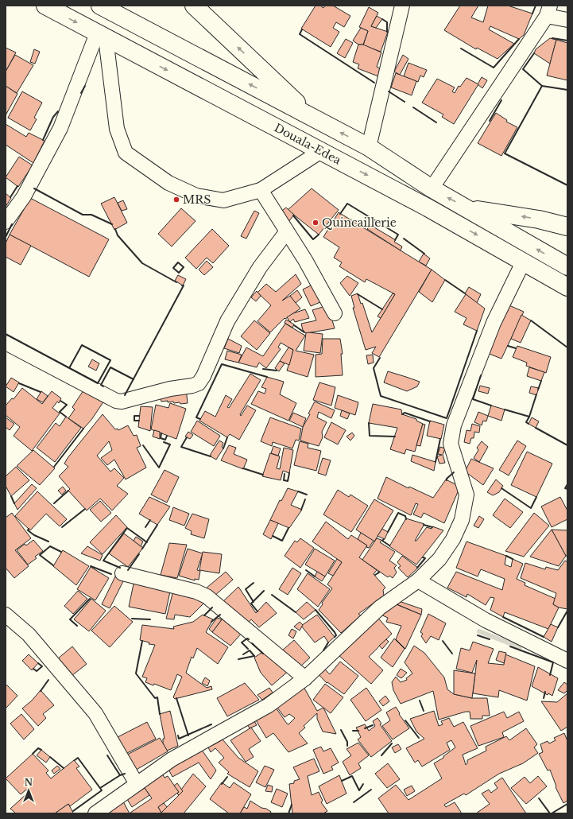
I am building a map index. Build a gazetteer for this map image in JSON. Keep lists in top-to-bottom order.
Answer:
{
  "streets": {
    "highway": ["Douala-Edea"]
  },
  "places": ["MRS", "Quincaillerie"],
  "north": "top"
}
